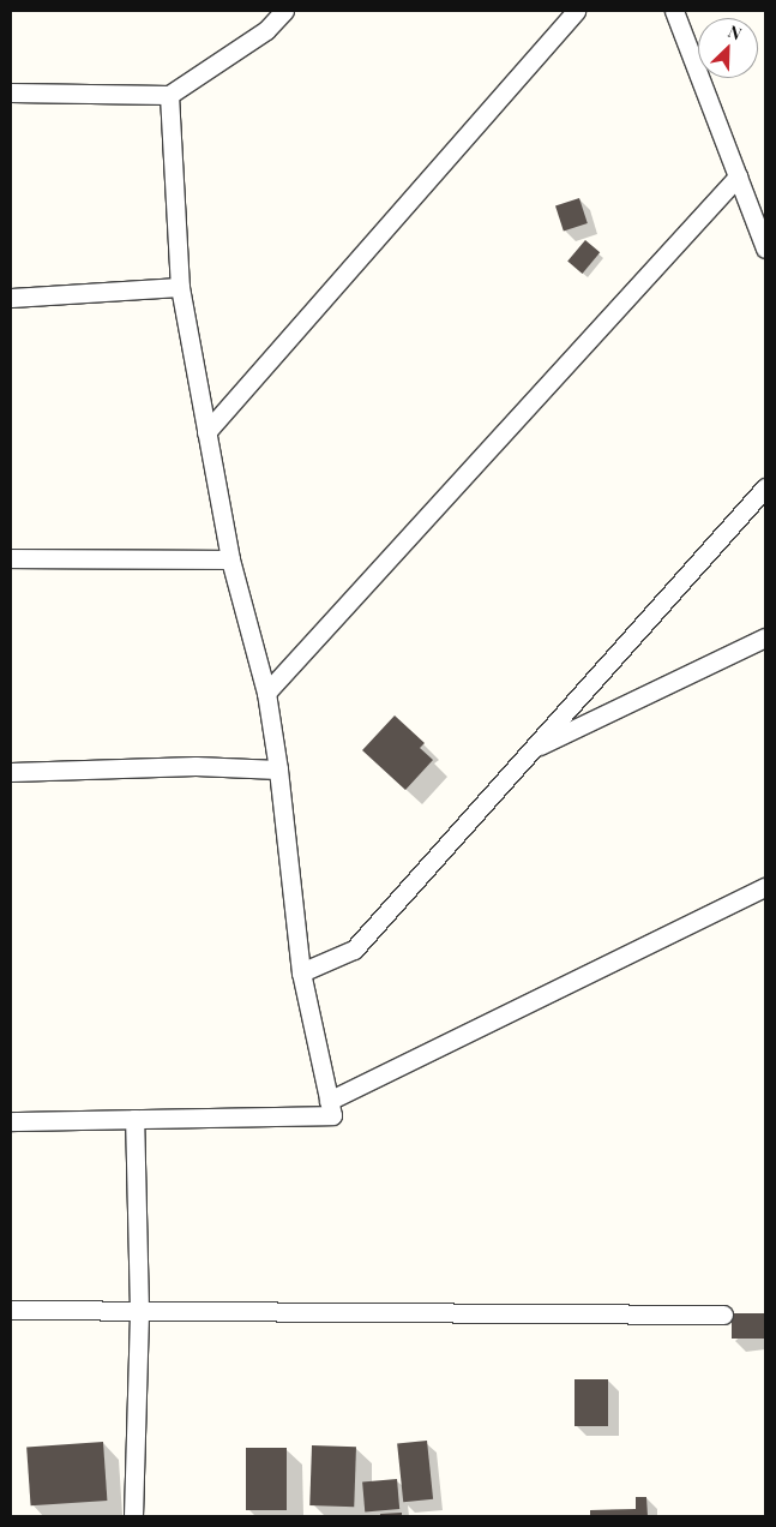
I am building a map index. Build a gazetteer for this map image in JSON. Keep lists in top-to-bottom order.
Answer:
{
  "north": "top right"
}
